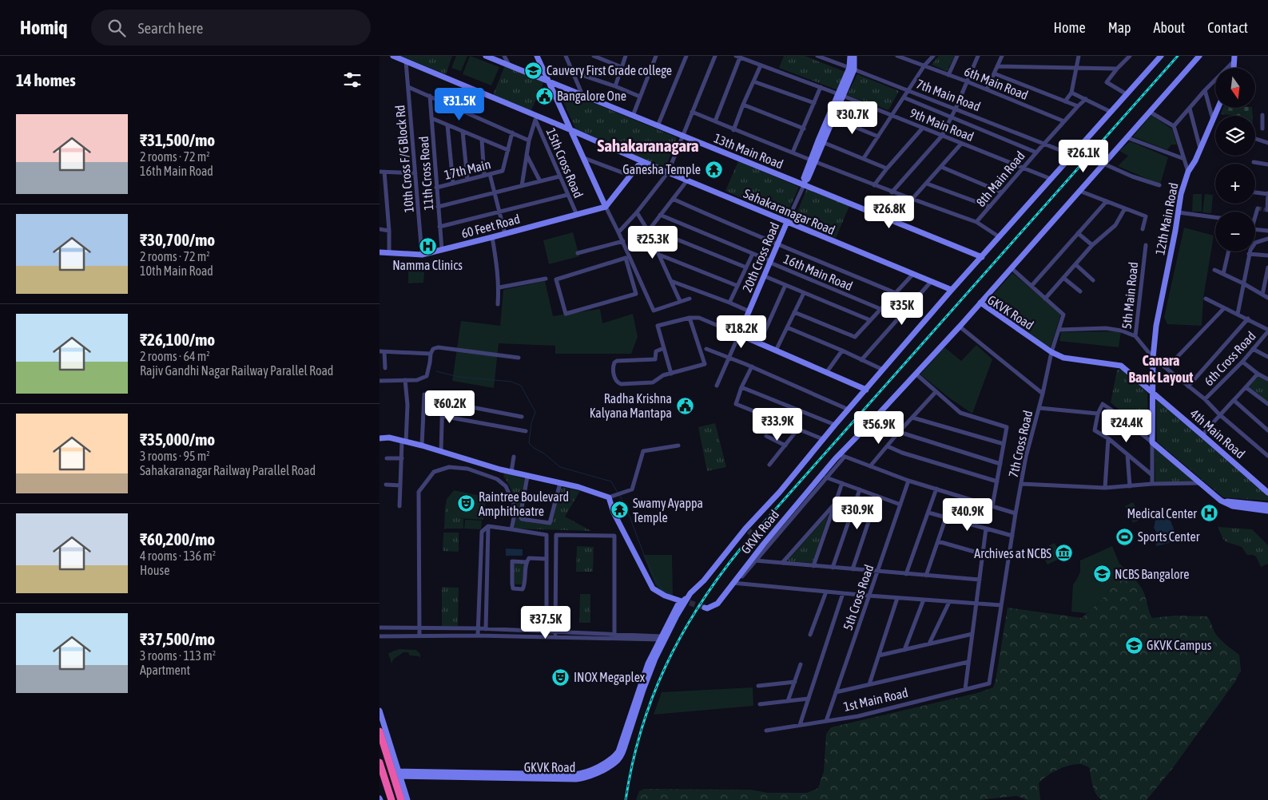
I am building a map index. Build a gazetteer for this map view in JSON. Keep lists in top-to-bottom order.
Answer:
{
  "streets": {
    "street": [
      "6th Main Road",
      "7th Main Road",
      "9th Main Road",
      "13th Main Road",
      "10th Cross F/G Block Rd",
      "15th Cross Road",
      "17th Main",
      "11th Cross Road",
      "8th Main Road",
      "Sahakaranagar Road",
      "12th Main Road",
      "60 Feet Road",
      "20th Cross Road",
      "16th Main Road",
      "5th Main Road",
      "GKVK Road",
      "6th Cross Road",
      "4th Main Road",
      "7th Cross Road",
      "5th Cross Road",
      "1st Main Road"
    ]
  },
  "crossings": [
    ["7th Main Road", "20th Cross Road"],
    ["7th Main Road", "GKVK Road"],
    ["9th Main Road", "8th Main Road"],
    ["9th Main Road", "20th Cross Road"],
    ["9th Main Road", "GKVK Road"],
    ["13th Main Road", "20th Cross Road"],
    ["13th Main Road", "GKVK Road"],
    ["10th Cross F/G Block Rd", "Sahakaranagar Road"],
    ["10th Cross F/G Block Rd", "60 Feet Road"],
    ["15th Cross Road", "Sahakaranagar Road"],
    ["15th Cross Road", "60 Feet Road"],
    ["17th Main", "11th Cross Road"],
    ["11th Cross Road", "60 Feet Road"],
    ["8th Main Road", "20th Cross Road"],
    ["Sahakaranagar Road", "20th Cross Road"],
    ["Sahakaranagar Road", "GKVK Road"],
    ["12th Main Road", "5th Main Road"],
    ["12th Main Road", "GKVK Road"],
    ["12th Main Road", "4th Main Road"],
    ["20th Cross Road", "16th Main Road"],
    ["5th Main Road", "6th Cross Road"],
    ["GKVK Road", "4th Main Road"],
    ["GKVK Road", "7th Cross Road"],
    ["7th Cross Road", "1st Main Road"],
    ["5th Cross Road", "1st Main Road"]
  ],
  "districts": ["Sahakaranagara", "Canara Bank Layout"],
  "places": {
    "school or university": ["Cauvery First Grade college", "NCBS Bangalore", "GKVK Campus"],
    "public building": ["Bangalore One", "Radha Krishna Kalyana Mantapa"],
    "temple": ["Ganesha Temple", "Swamy Ayappa Temple"],
    "hospital": ["Namma Clinics", "Medical Center"],
    "theatre": ["Raintree Boulevard Amphitheatre", "INOX Megaplex"],
    "sports": ["Sports Center"],
    "museum": ["Archives at NCBS"]
  },
  "north": "bottom",
  "page": {
    "header": "Homiq",
    "search": "Search here",
    "nav": [
      "Home",
      "Map",
      "About",
      "Contact"
    ],
    "heading": "14 homes",
    "map_buttons": ["+", "−"],
    "price": [
      "₹31.5K",
      "₹30.7K",
      "₹26.1K",
      "₹26.8K",
      "₹25.3K",
      "₹35K",
      "₹18.2K",
      "₹60.2K",
      "₹33.9K",
      "₹24.4K",
      "₹56.9K",
      "₹30.9K",
      "₹40.9K",
      "₹37.5K"
    ],
    "list": [
      {
        "name": "₹31,500/mo",
        "note": "2 rooms · 72 m² · 16th Main Road"
      },
      {
        "name": "₹30,700/mo",
        "note": "2 rooms · 72 m² · 10th Main Road"
      },
      {
        "name": "₹26,100/mo",
        "note": "2 rooms · 64 m² · Rajiv Gandhi Nagar Railway Parallel Road"
      },
      {
        "name": "₹35,000/mo",
        "note": "3 rooms · 95 m² · Sahakaranagar Railway Parallel Road"
      },
      {
        "name": "₹60,200/mo",
        "note": "4 rooms · 136 m² · House"
      },
      {
        "name": "₹37,500/mo",
        "note": "3 rooms · 113 m² · Apartment"
      }
    ]
  }
}
